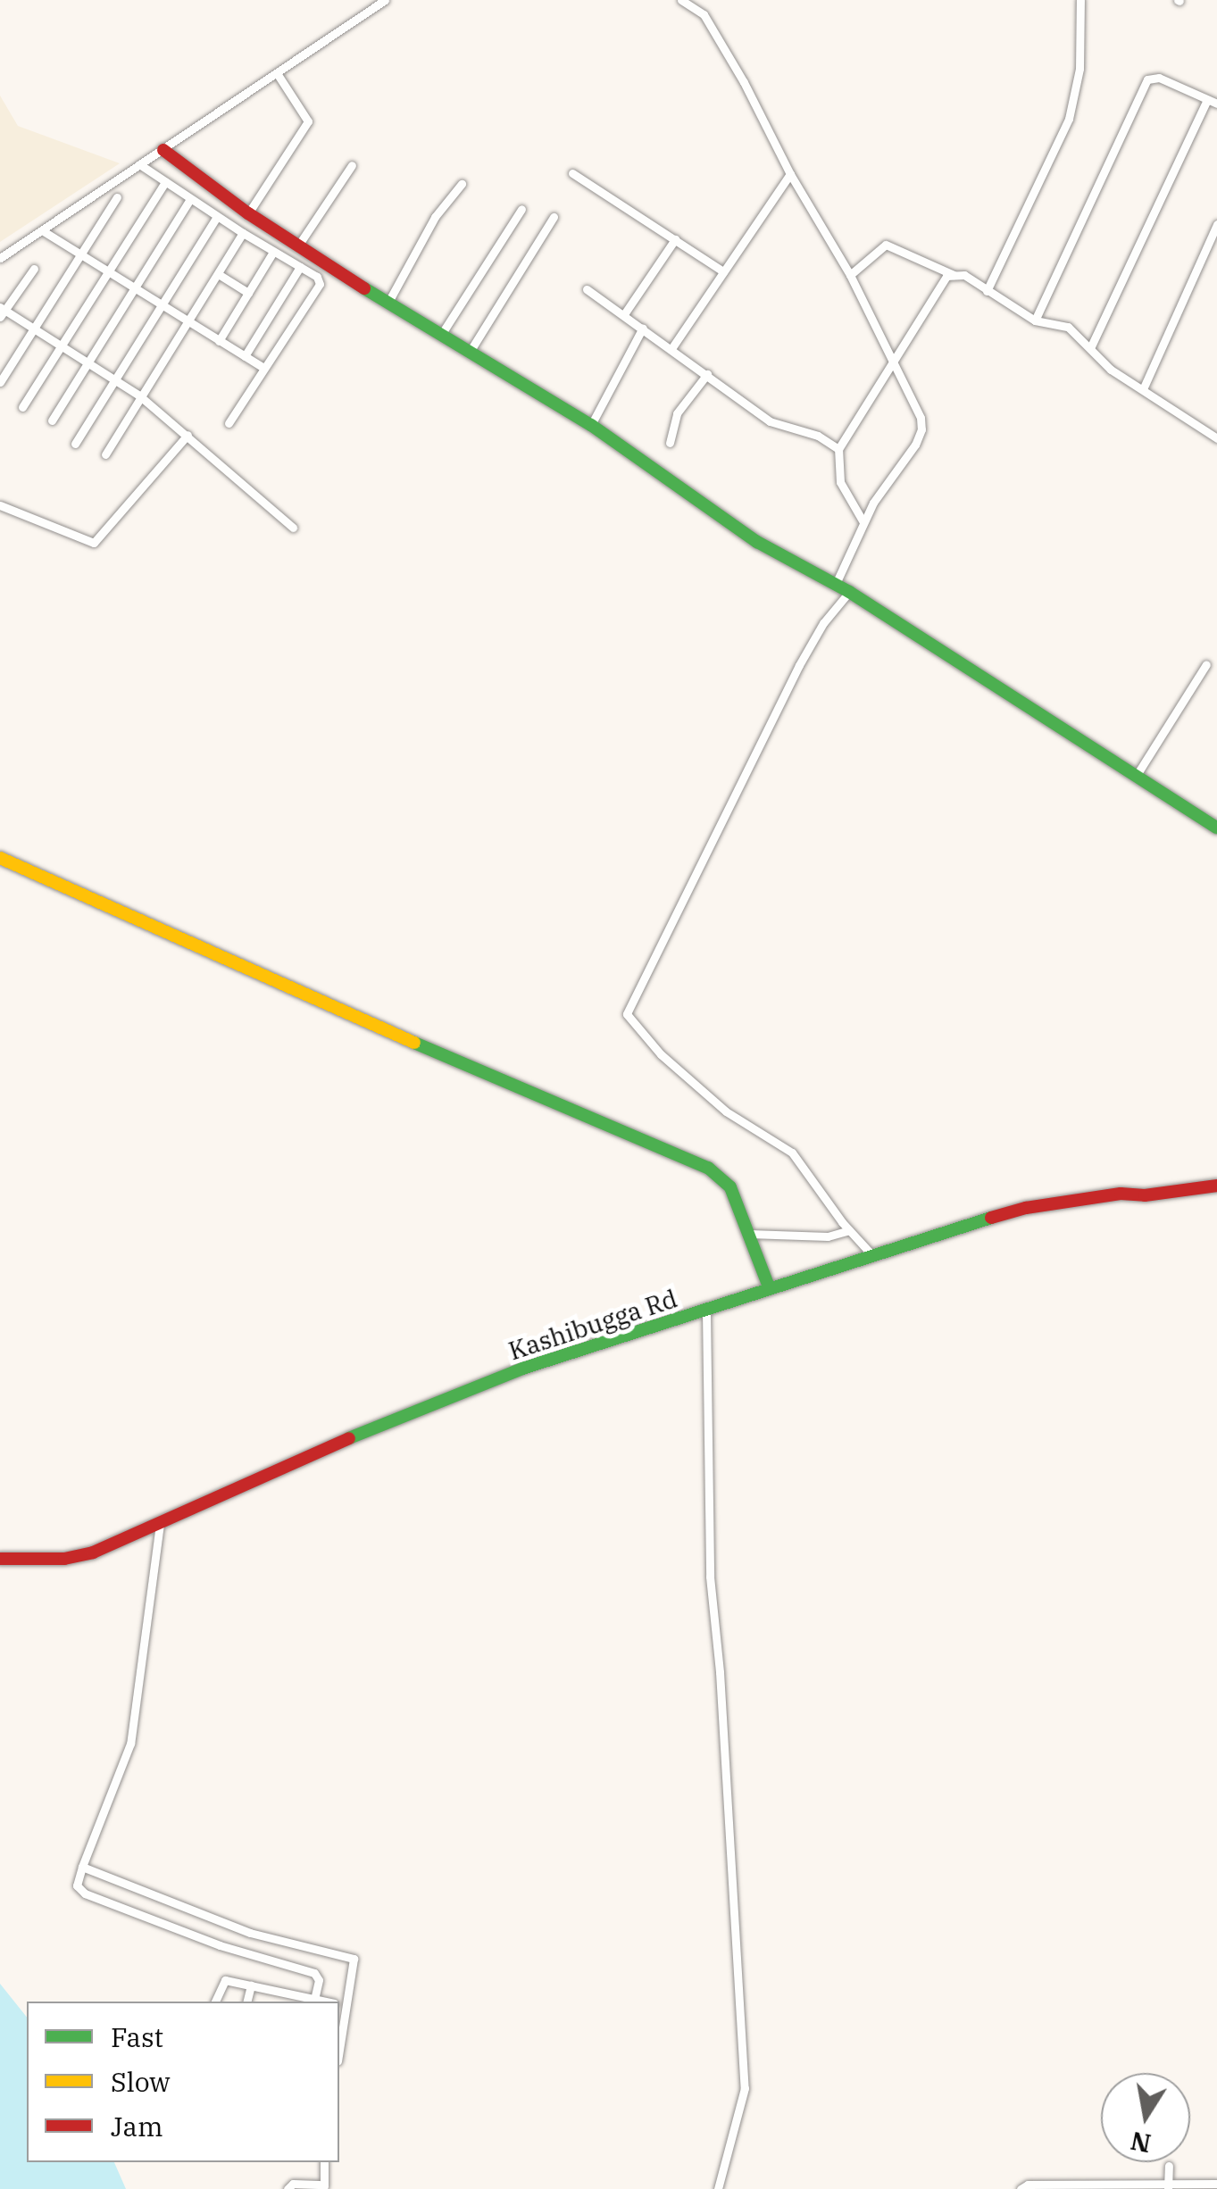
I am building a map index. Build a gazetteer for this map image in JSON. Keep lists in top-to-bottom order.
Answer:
{
  "streets": {
    "street": ["Kashibugga Rd"]
  },
  "legend": ["Fast", "Slow", "Jam"],
  "north": "bottom"
}
